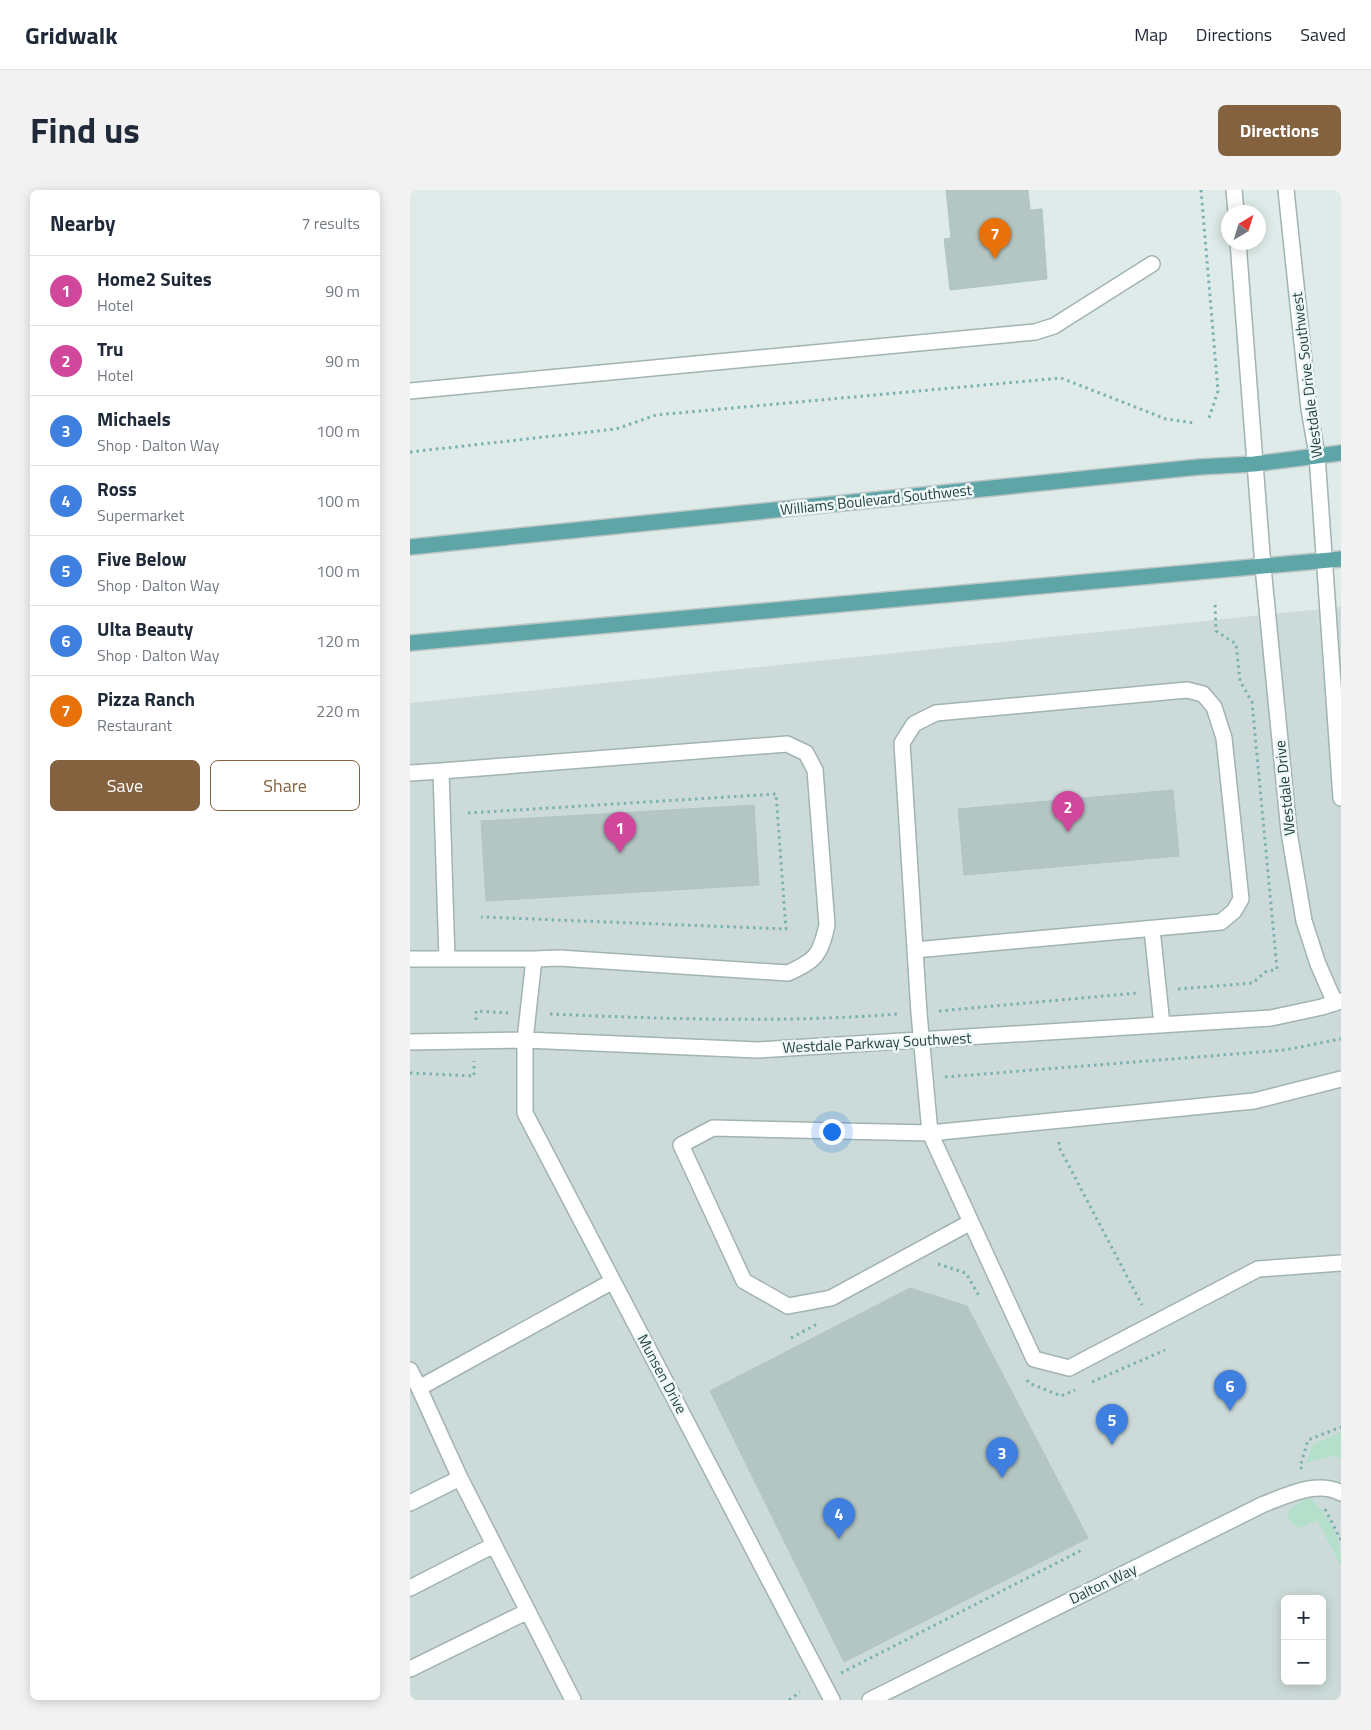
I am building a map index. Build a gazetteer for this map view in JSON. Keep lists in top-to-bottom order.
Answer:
{
  "streets": {
    "main road": ["Williams Boulevard Southwest"],
    "street": [
      "Westdale Drive Southwest",
      "Westdale Drive",
      "Westdale Parkway Southwest",
      "Munsen Drive",
      "Dalton Way"
    ]
  },
  "crossings": [
    ["Westdale Drive Southwest", "Williams Boulevard Southwest"],
    ["Westdale Drive", "Westdale Parkway Southwest"],
    ["Westdale Parkway Southwest", "Munsen Drive"]
  ],
  "north": "top right",
  "page": {
    "header": "Gridwalk",
    "nav": ["Map", "Directions", "Saved"],
    "title": "Find us",
    "buttons": [
      "Directions",
      ["Save", "Share"]
    ],
    "heading": ["Nearby", "7 results"],
    "pins": [
      "7",
      "2",
      "1",
      "6",
      "5",
      "3",
      "4"
    ],
    "list": [
      {
        "mark": "1",
        "name": "Home2 Suites",
        "note": "Hotel",
        "value": "90 m"
      },
      {
        "mark": "2",
        "name": "Tru",
        "note": "Hotel",
        "value": "90 m"
      },
      {
        "mark": "3",
        "name": "Michaels",
        "note": "Shop · Dalton Way",
        "value": "100 m"
      },
      {
        "mark": "4",
        "name": "Ross",
        "note": "Supermarket",
        "value": "100 m"
      },
      {
        "mark": "5",
        "name": "Five Below",
        "note": "Shop · Dalton Way",
        "value": "100 m"
      },
      {
        "mark": "6",
        "name": "Ulta Beauty",
        "note": "Shop · Dalton Way",
        "value": "120 m"
      },
      {
        "mark": "7",
        "name": "Pizza Ranch",
        "note": "Restaurant",
        "value": "220 m"
      }
    ],
    "map_buttons": ["+", "−"]
  }
}
